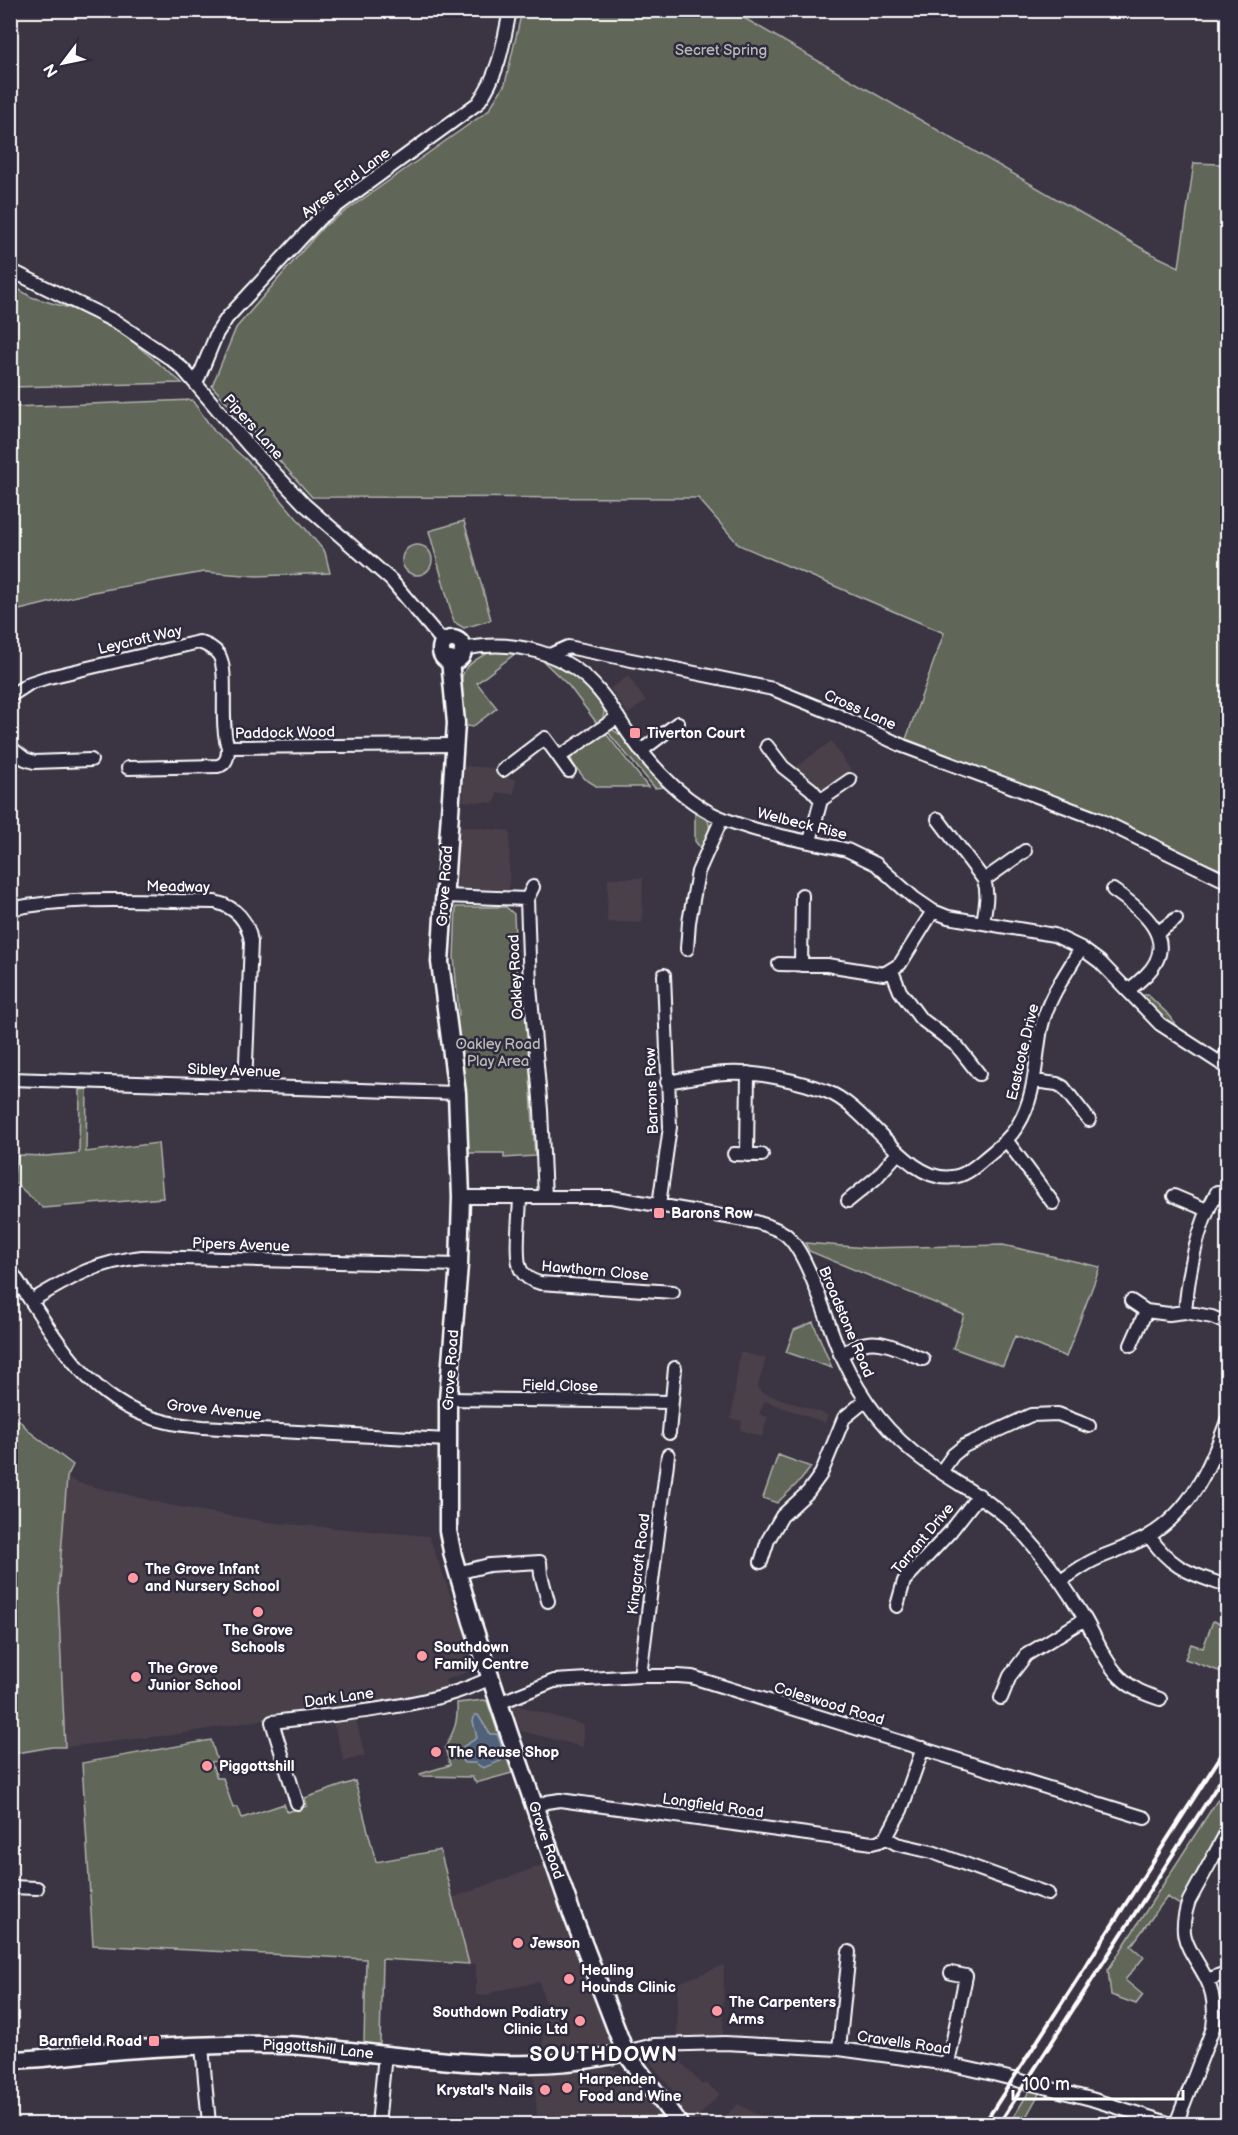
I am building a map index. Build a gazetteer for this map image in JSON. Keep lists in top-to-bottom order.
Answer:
{
  "streets": {
    "street": [
      "Ayres End Lane",
      "Pipers Lane",
      "Leycroft Way",
      "Cross Lane",
      "Paddock Wood",
      "Welbeck Rise",
      "Grove Road",
      "Meadway",
      "Oakley Road",
      "Eastcote Drive",
      "Sibley Avenue",
      "Barrons Row",
      "Pipers Avenue",
      "Hawthorn Close",
      "Broadstone Road",
      "Field Close",
      "Grove Avenue",
      "Tarrant Drive",
      "Kingcroft Road",
      "Dark Lane",
      "Coleswood Road",
      "Longfield Road",
      "Cravells Road",
      "Piggottshill Lane"
    ]
  },
  "crossings": [
    ["Ayres End Lane", "Pipers Lane"],
    ["Pipers Lane", "Grove Road"],
    ["Leycroft Way", "Paddock Wood"],
    ["Cross Lane", "Welbeck Rise"],
    ["Cross Lane", "Grove Road"],
    ["Paddock Wood", "Grove Road"],
    ["Welbeck Rise", "Eastcote Drive"],
    ["Grove Road", "Oakley Road"],
    ["Grove Road", "Sibley Avenue"],
    ["Grove Road", "Pipers Avenue"],
    ["Grove Road", "Broadstone Road"],
    ["Grove Road", "Field Close"],
    ["Grove Road", "Grove Avenue"],
    ["Grove Road", "Dark Lane"],
    ["Grove Road", "Coleswood Road"],
    ["Grove Road", "Longfield Road"],
    ["Grove Road", "Cravells Road"],
    ["Grove Road", "Piggottshill Lane"],
    ["Meadway", "Sibley Avenue"],
    ["Oakley Road", "Broadstone Road"],
    ["Eastcote Drive", "Barrons Row"],
    ["Barrons Row", "Broadstone Road"],
    ["Pipers Avenue", "Grove Avenue"],
    ["Hawthorn Close", "Broadstone Road"],
    ["Broadstone Road", "Tarrant Drive"],
    ["Kingcroft Road", "Coleswood Road"],
    ["Cravells Road", "Piggottshill Lane"]
  ],
  "districts": ["SOUTHDOWN"],
  "parks": ["Secret Spring", "Oakley Road Play Area"],
  "places": {
    "transit": ["Tiverton Court", "Barons Row", "Barnfield Road"],
    "other": [
      "The Grove Infant and Nursery School",
      "The Grove Schools",
      "Southdown Family Centre",
      "The Grove Junior School",
      "The Reuse Shop",
      "Piggottshill",
      "Jewson",
      "Healing Hounds Clinic",
      "The Carpenters Arms",
      "Southdown Podiatry Clinic Ltd",
      "Harpenden Food and Wine",
      "Krystal's Nails"
    ]
  },
  "scale_bar": "100 m",
  "north": "bottom left"
}
